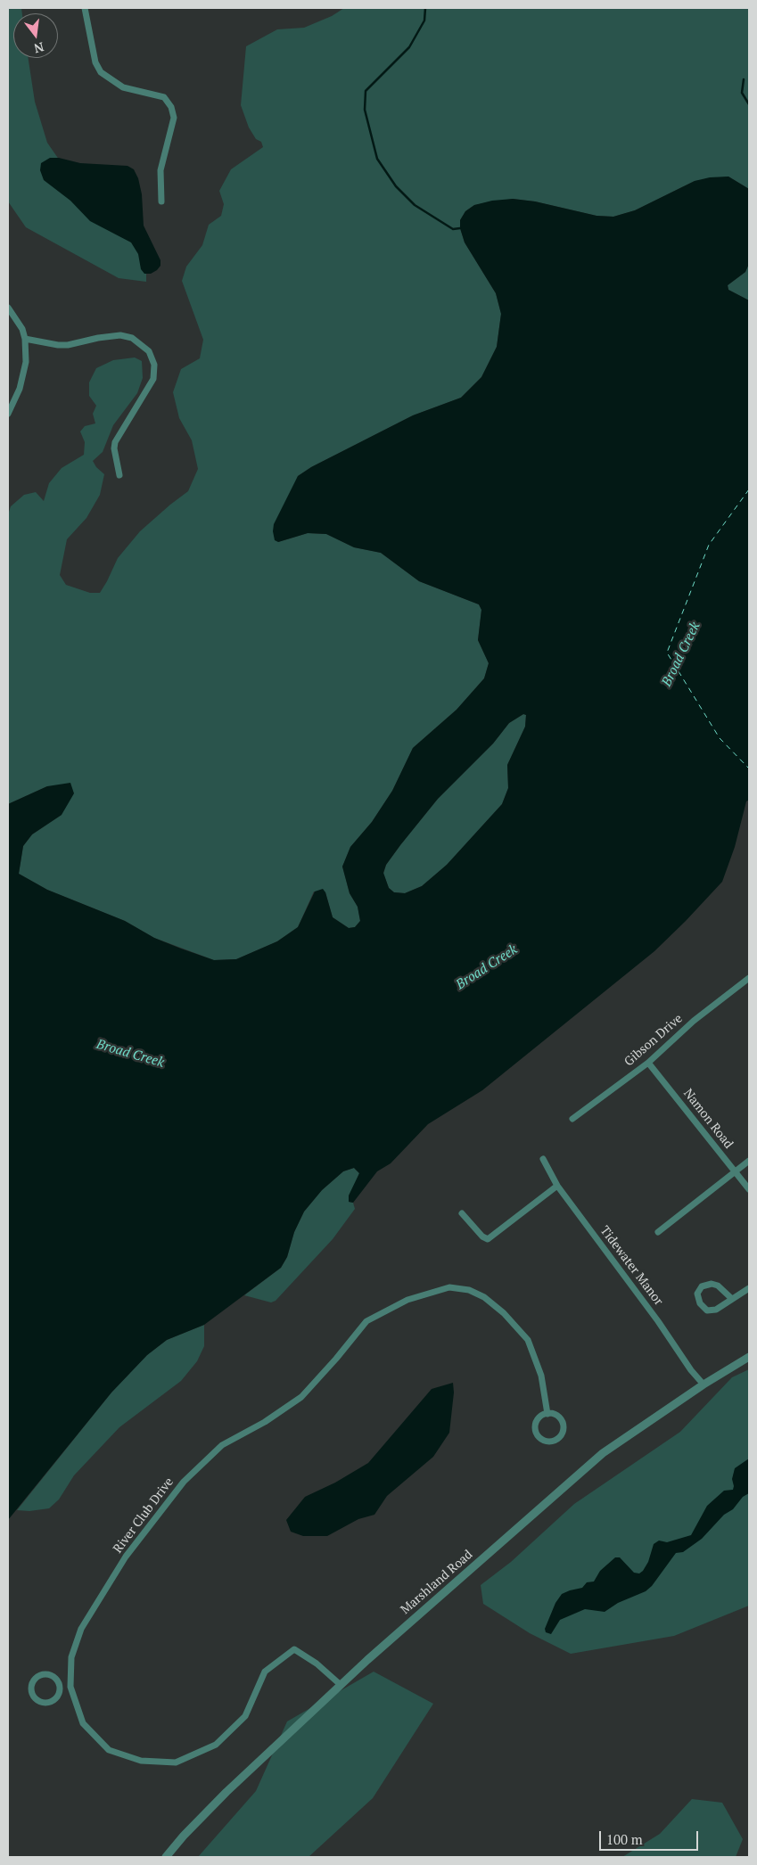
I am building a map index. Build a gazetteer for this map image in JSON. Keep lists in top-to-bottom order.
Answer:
{
  "streets": {
    "street": [
      "Gibson Drive",
      "Namon Road",
      "Tidewater Manor",
      "River Club Drive",
      "Marshland Road"
    ]
  },
  "crossings": [
    ["Gibson Drive", "Namon Road"],
    ["Tidewater Manor", "Marshland Road"],
    ["River Club Drive", "Marshland Road"]
  ],
  "water": ["Broad Creek"],
  "scale_bar": "100 m",
  "north": "bottom"
}
